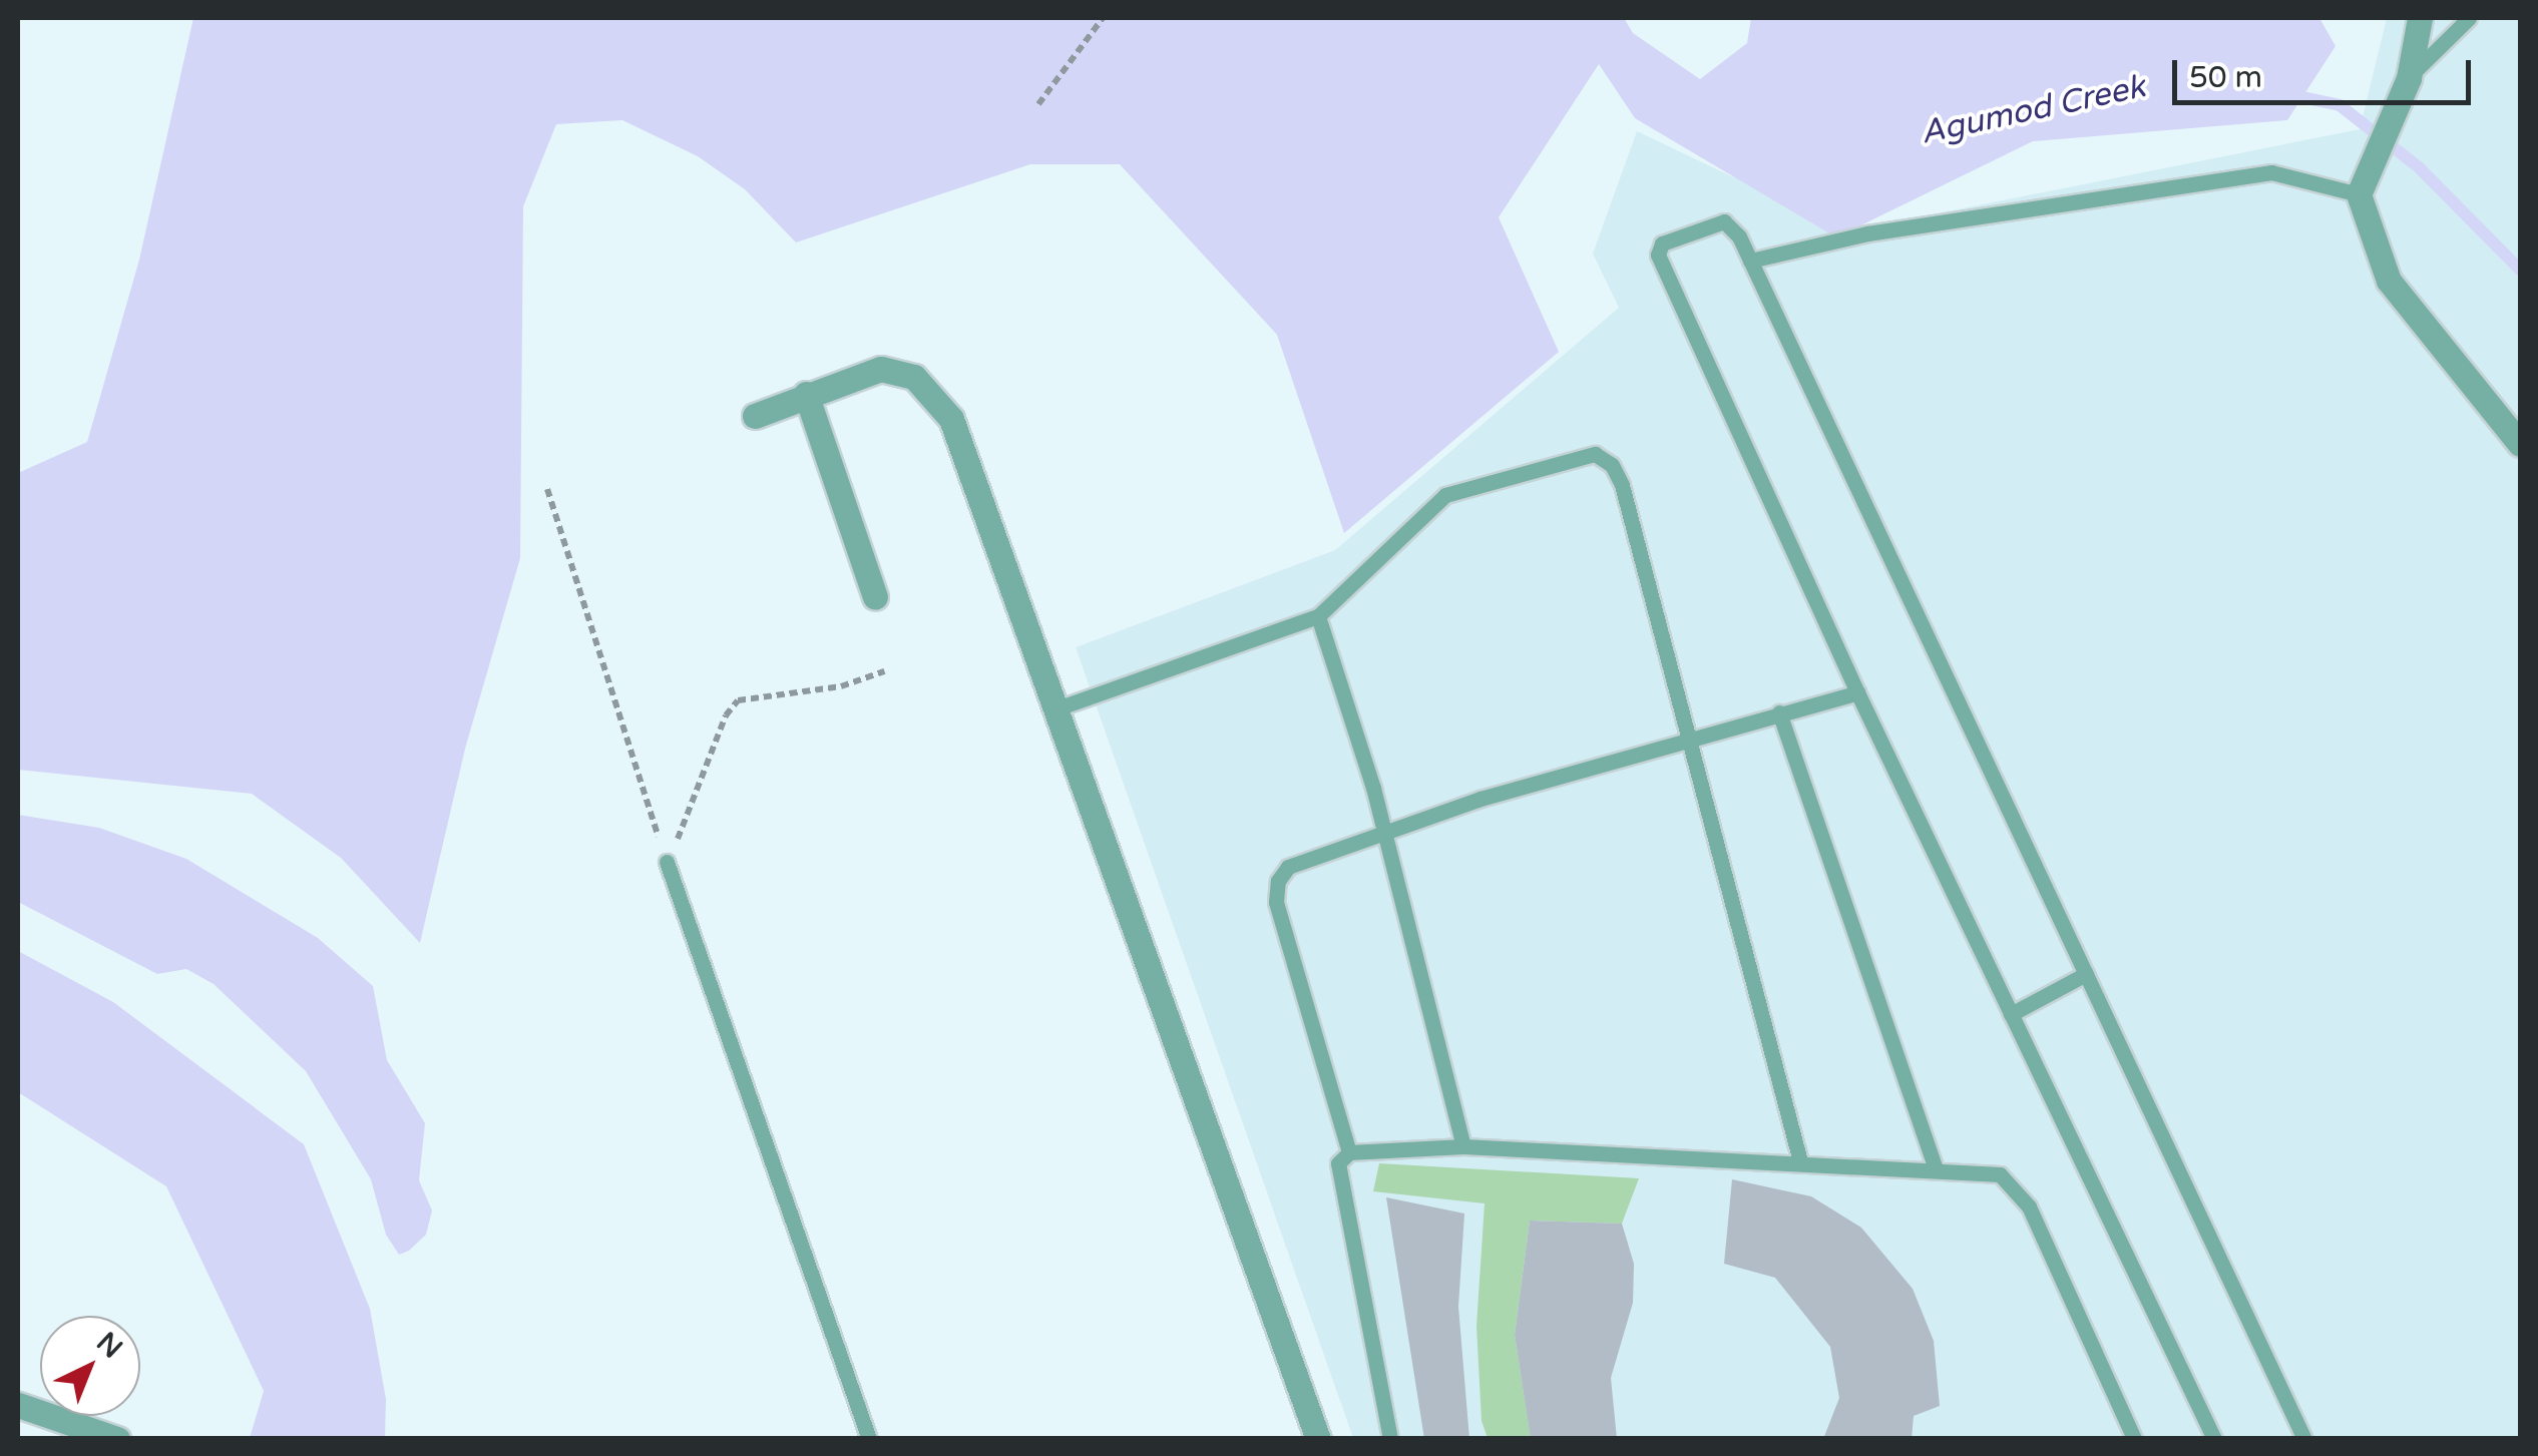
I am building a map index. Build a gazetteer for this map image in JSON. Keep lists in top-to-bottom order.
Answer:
{
  "water": ["Agumod Creek"],
  "scale_bar": "50 m",
  "north": "top right"
}
